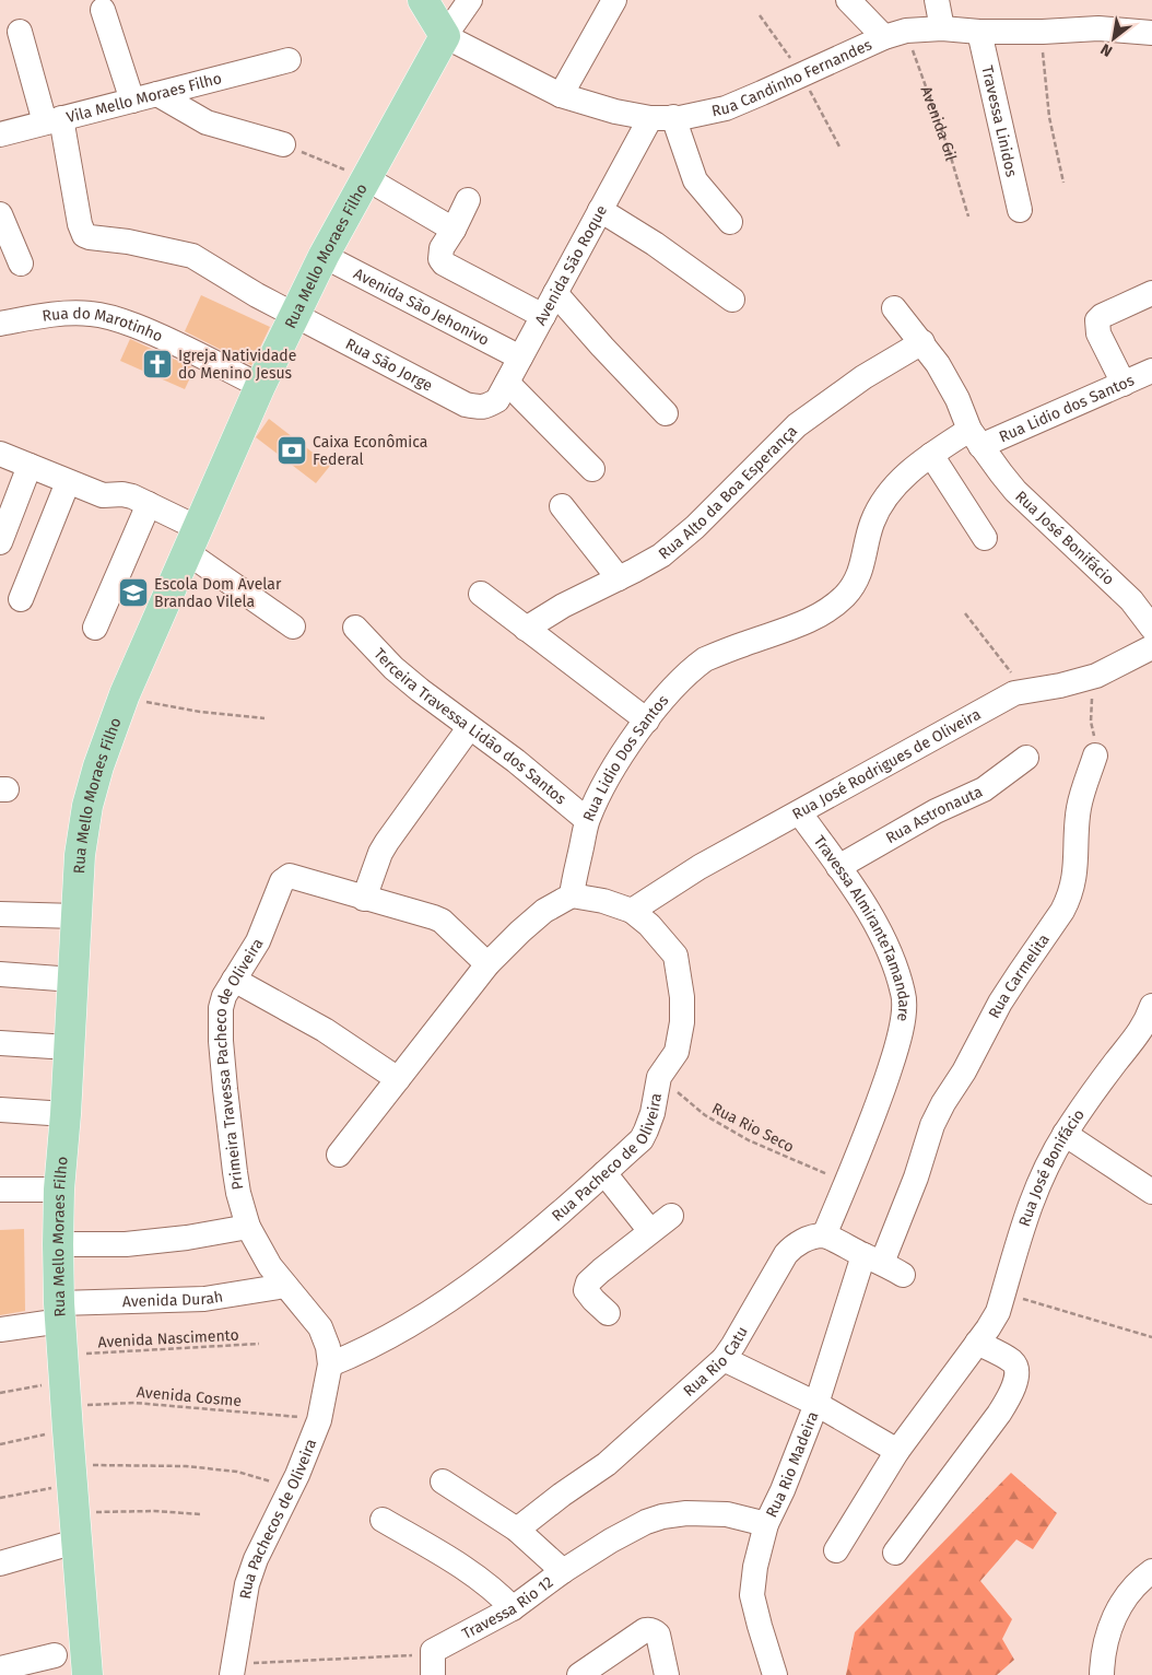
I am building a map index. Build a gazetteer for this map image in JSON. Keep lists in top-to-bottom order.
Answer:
{
  "streets": {
    "main road": ["Rua Mello Moraes Filho"],
    "street": [
      "Rua Candinho Fernandes",
      "Vila Mello Moraes Filho",
      "Travessa Linidos",
      "Avenida São Roque",
      "Avenida São Jehonivo",
      "Rua do Marotinho",
      "Rua São Jorge",
      "Rua Lidio dos Santos",
      "Rua Alto da Boa Esperança",
      "Rua José Bonifácio",
      "Terceira Travessa Lidão dos Santos",
      "Rua Lidio Dos Santos",
      "Rua José Rodrigues de Oliveira",
      "Rua Astronauta",
      "Travessa AlmiranteTamandare",
      "Rua Carmelita",
      "Primeira Travessa Pacheco de Oliveira",
      "Rua Pacheco de Oliveira",
      "Avenida Durah",
      "Rua Rio Catu",
      "Rua Rio Madeira",
      "Rua Pachecos de Oliveira",
      "Travessa Rio 12"
    ],
    "path": [
      "Avenida Gil",
      "Rua Rio Seco",
      "Avenida Nascimento",
      "Avenida Cosme"
    ]
  },
  "crossings": [
    ["Rua Candinho Fernandes", "Travessa Linidos"],
    ["Rua Candinho Fernandes", "Avenida Gil"],
    ["Rua Candinho Fernandes", "Rua Mello Moraes Filho"],
    ["Rua Candinho Fernandes", "Avenida São Roque"],
    ["Rua Mello Moraes Filho", "Avenida São Jehonivo"],
    ["Rua Mello Moraes Filho", "Rua do Marotinho"],
    ["Rua Mello Moraes Filho", "Rua São Jorge"],
    ["Rua Mello Moraes Filho", "Avenida Durah"],
    ["Avenida São Roque", "Avenida São Jehonivo"],
    ["Avenida São Roque", "Rua São Jorge"],
    ["Rua Lidio dos Santos", "Rua José Bonifácio"],
    ["Rua Lidio dos Santos", "Rua Lidio Dos Santos"],
    ["Rua José Bonifácio", "Rua Lidio Dos Santos"],
    ["Terceira Travessa Lidão dos Santos", "Rua Lidio Dos Santos"],
    ["Rua Lidio Dos Santos", "Rua Pacheco de Oliveira"],
    ["Rua José Rodrigues de Oliveira", "Travessa AlmiranteTamandare"],
    ["Rua José Rodrigues de Oliveira", "Rua Pacheco de Oliveira"],
    ["Rua Astronauta", "Travessa AlmiranteTamandare"],
    ["Travessa AlmiranteTamandare", "Rua Rio Seco"],
    ["Travessa AlmiranteTamandare", "Rua Rio Catu"],
    ["Rua Carmelita", "Rua Rio Madeira"],
    ["Primeira Travessa Pacheco de Oliveira", "Rua Pacheco de Oliveira"],
    ["Primeira Travessa Pacheco de Oliveira", "Avenida Durah"],
    ["Primeira Travessa Pacheco de Oliveira", "Rua Pachecos de Oliveira"],
    ["Rua Rio Seco", "Rua Pacheco de Oliveira"],
    ["Rua Pacheco de Oliveira", "Rua Pachecos de Oliveira"],
    ["Rua Rio Madeira", "Travessa Rio 12"]
  ],
  "places": {
    "church": ["Igreja Natividade do Menino Jesus"],
    "bank": ["Caixa Econômica Federal"],
    "school or university": ["Escola Dom Avelar Brandao Vilela"]
  },
  "north": "bottom left"
}
